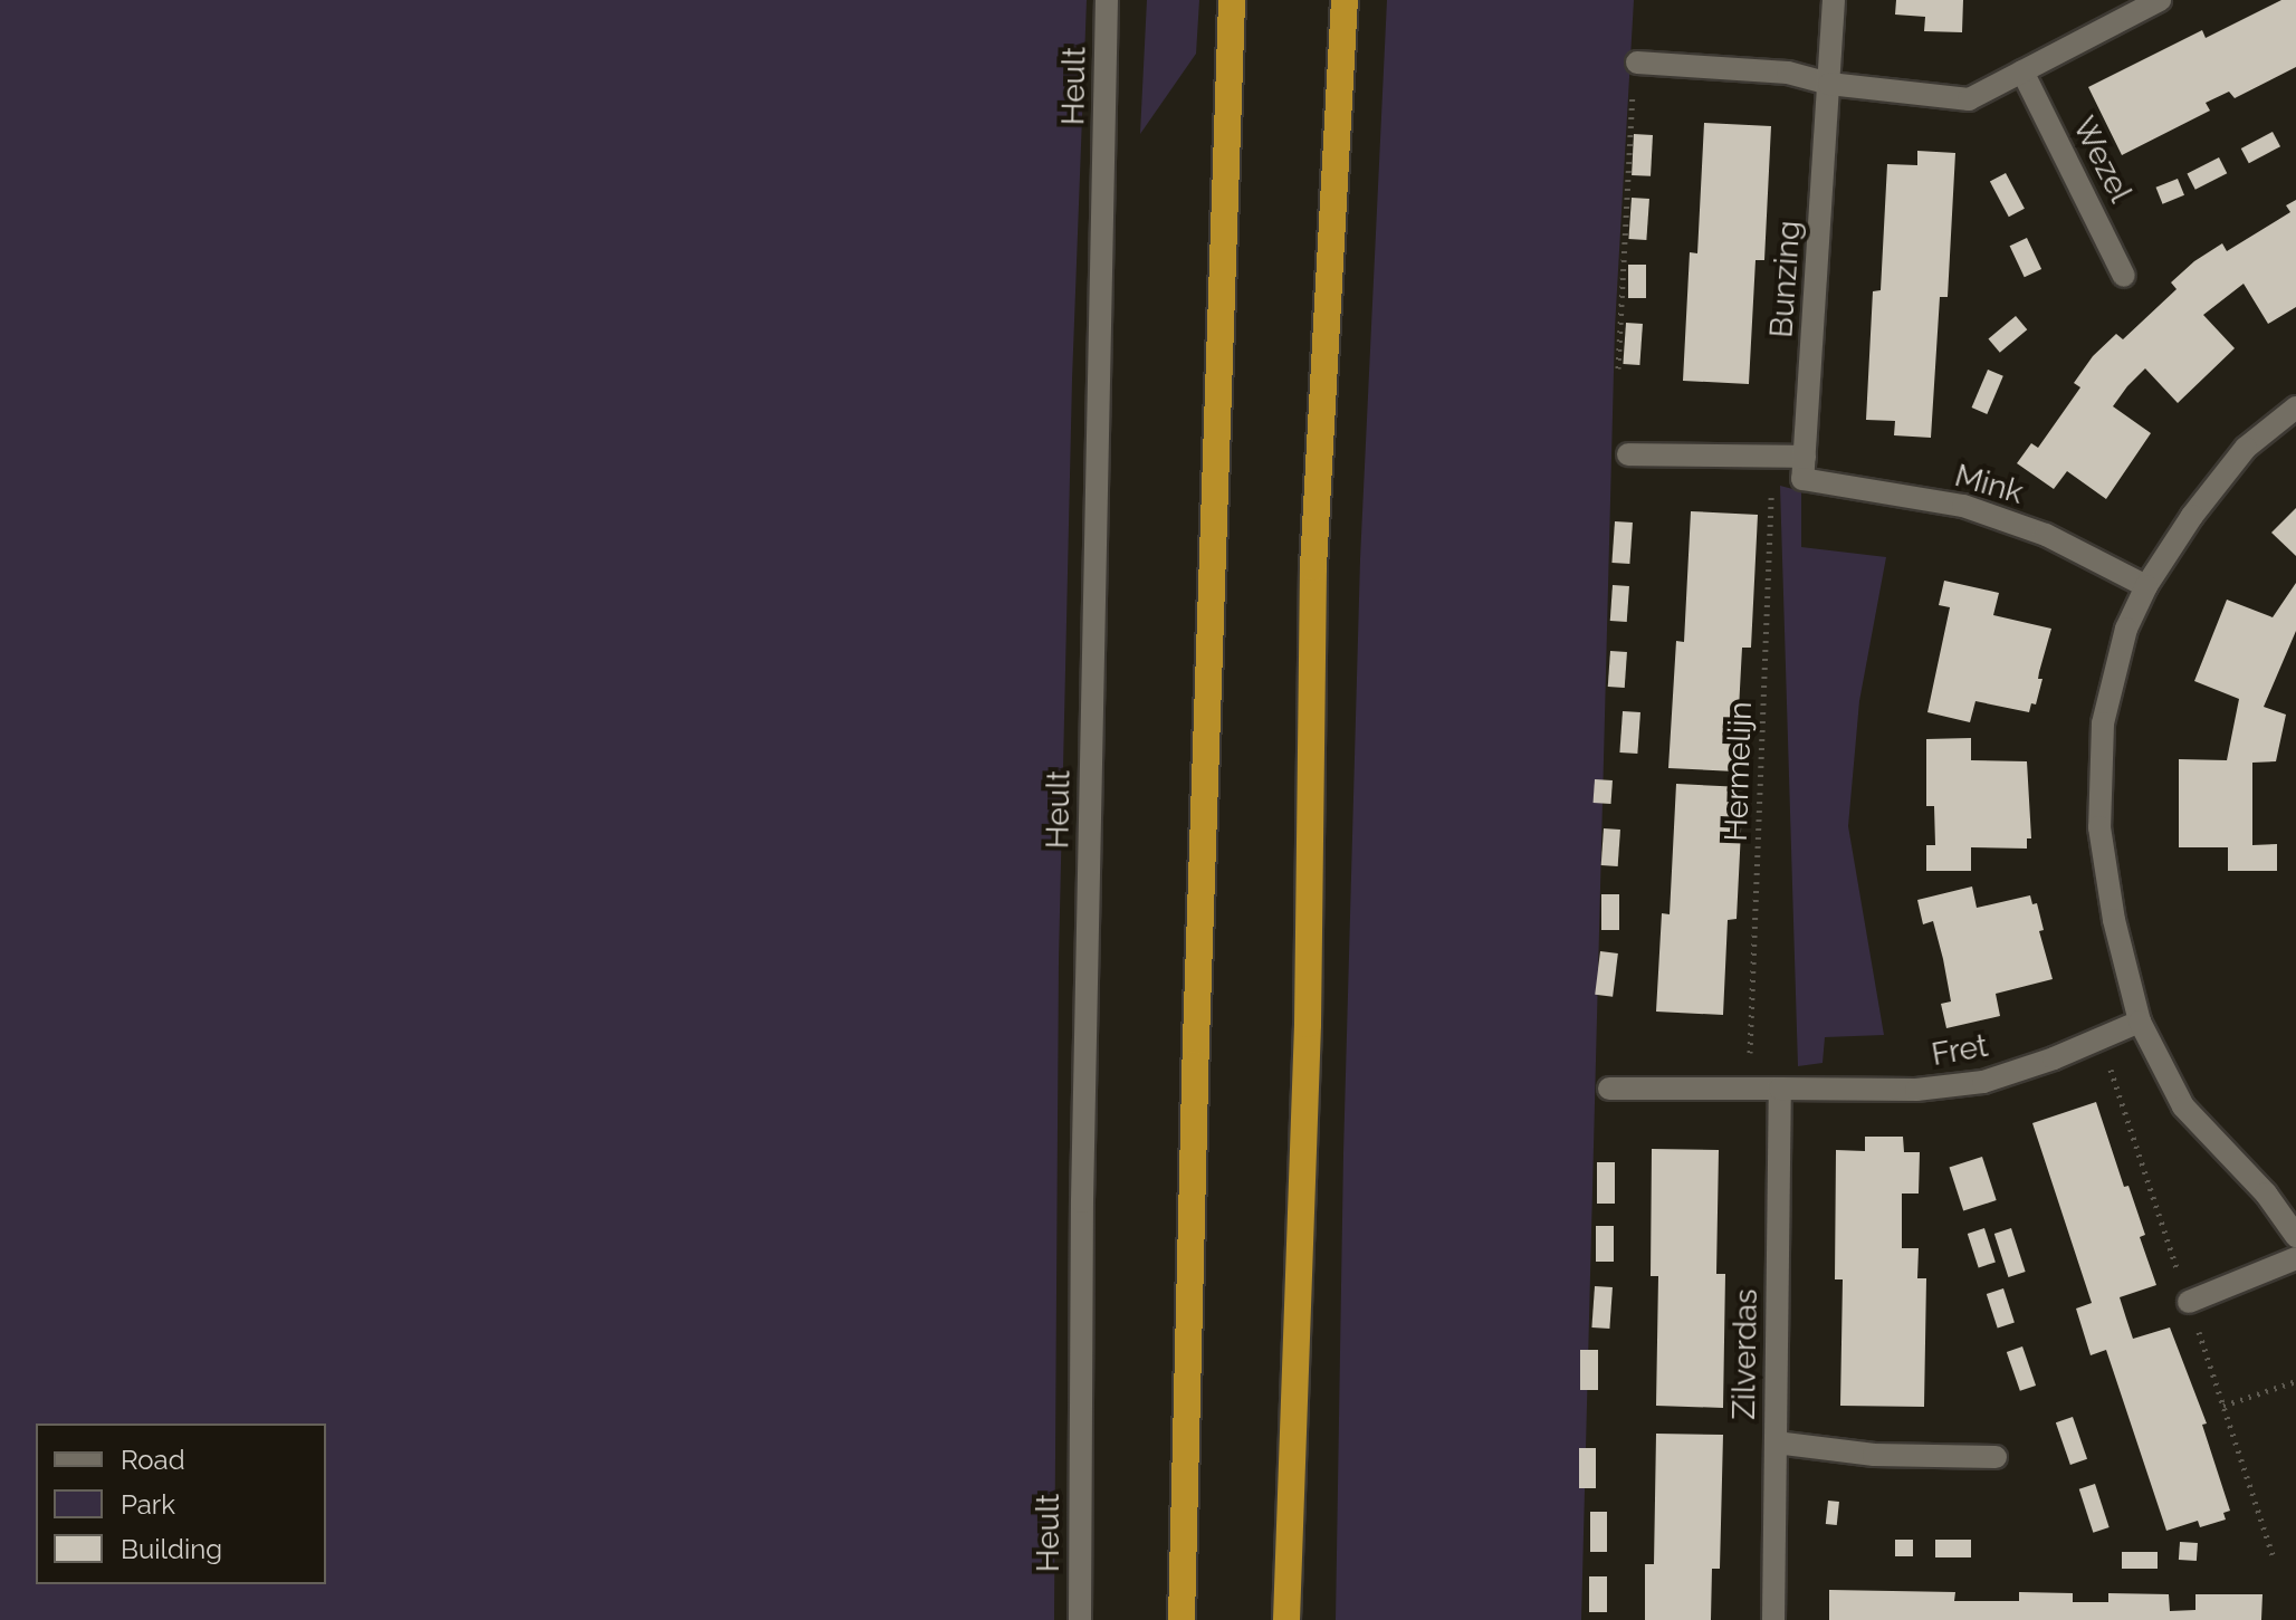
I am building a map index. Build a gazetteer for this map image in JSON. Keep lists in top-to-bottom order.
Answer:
{
  "streets": {
    "street": [
      "Heult",
      "Wezel",
      "Bunzing",
      "Mink",
      "Fret",
      "Zilverdas"
    ],
    "path": ["Hermelijn"]
  },
  "crossings": [
    ["Bunzing", "Mink"],
    ["Mink", "Hermelijn"],
    ["Hermelijn", "Fret"],
    ["Fret", "Zilverdas"]
  ],
  "legend": ["Road", "Park", "Building"]
}
